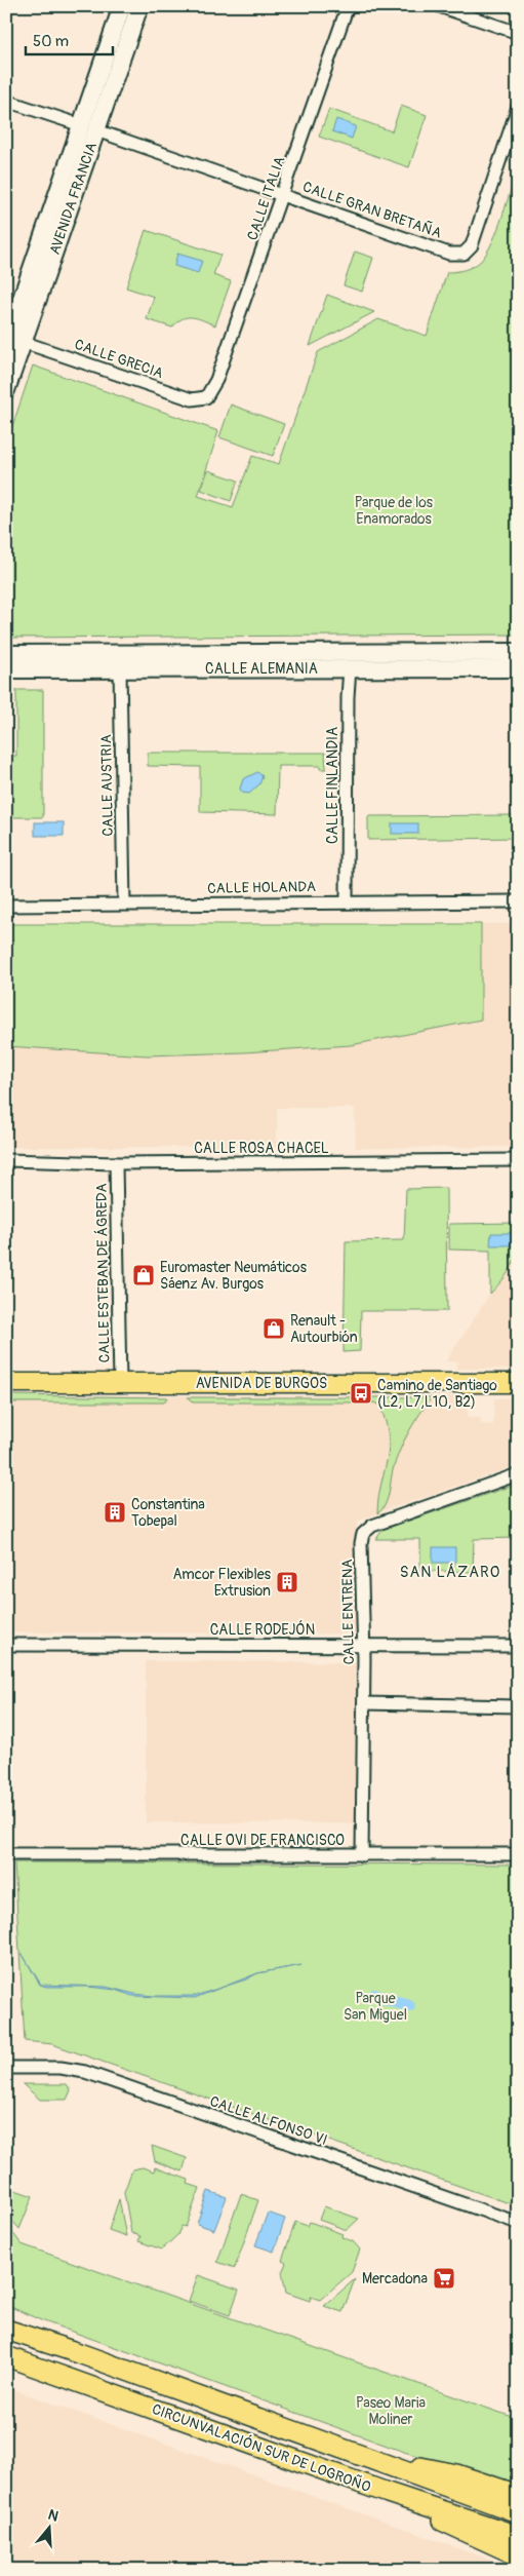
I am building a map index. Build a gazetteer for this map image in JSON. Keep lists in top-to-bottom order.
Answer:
{
  "streets": {
    "highway": ["CIRCUNVALACIÓN SUR DE LOGROÑO"],
    "main road": ["AVENIDA FRANCIA", "CALLE ALEMANIA", "AVENIDA DE BURGOS"],
    "street": [
      "CALLE ITALIA",
      "CALLE GRAN BRETAÑA",
      "CALLE GRECIA",
      "CALLE AUSTRIA",
      "CALLE FINLANDIA",
      "CALLE HOLANDA",
      "CALLE ROSA CHACEL",
      "CALLE ESTEBAN DE ÁGREDA",
      "CALLE ENTRENA",
      "CALLE RODEJÓN",
      "CALLE OVI DE FRANCISCO",
      "CALLE ALFONSO VI"
    ]
  },
  "crossings": [
    ["AVENIDA FRANCIA", "CALLE GRAN BRETAÑA"],
    ["AVENIDA FRANCIA", "CALLE GRECIA"],
    ["CALLE ITALIA", "CALLE GRAN BRETAÑA"],
    ["CALLE ITALIA", "CALLE GRECIA"],
    ["CALLE ALEMANIA", "CALLE AUSTRIA"],
    ["CALLE ALEMANIA", "CALLE FINLANDIA"],
    ["CALLE AUSTRIA", "CALLE HOLANDA"],
    ["CALLE FINLANDIA", "CALLE HOLANDA"],
    ["CALLE ROSA CHACEL", "CALLE ESTEBAN DE ÁGREDA"],
    ["CALLE ESTEBAN DE ÁGREDA", "AVENIDA DE BURGOS"],
    ["CALLE ENTRENA", "CALLE RODEJÓN"],
    ["CALLE ENTRENA", "CALLE OVI DE FRANCISCO"]
  ],
  "districts": ["SAN LÁZARO"],
  "parks": ["Parque de los Enamorados", "Parque San Miguel", "Paseo Maria Moliner"],
  "places": {
    "shop": ["Euromaster Neumáticos Sáenz Av. Burgos", "Renault - Autourbión"],
    "bus stop": ["Camino de Santiago (L2, L7,L10, B2)"],
    "building": ["Constantina Tobepal", "Amcor Flexibles Extrusion"],
    "supermarket": ["Mercadona"]
  },
  "scale_bar": "50 m",
  "north": "top"
}
